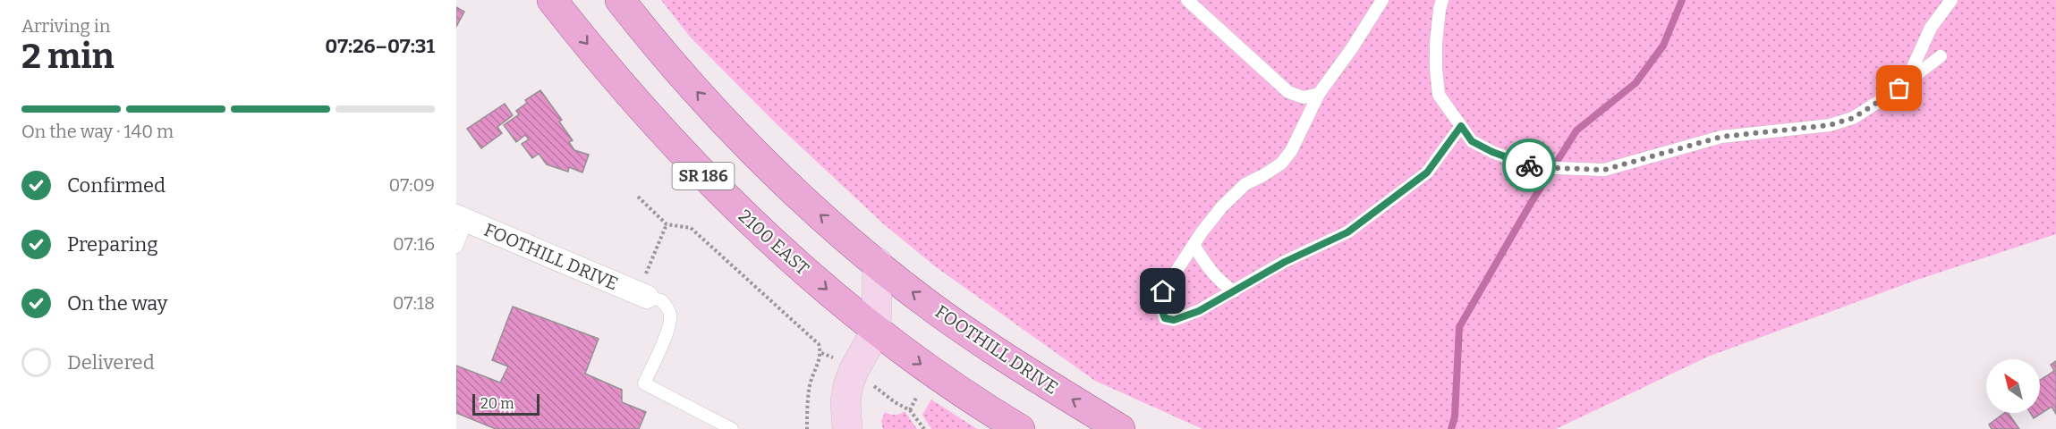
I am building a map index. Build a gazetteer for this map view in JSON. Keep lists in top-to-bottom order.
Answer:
{
  "streets": {
    "main road": ["SR 186", "2100 EAST", "FOOTHILL DRIVE"]
  },
  "crossings": [
    ["SR 186", "2100 EAST"],
    ["SR 186", "FOOTHILL DRIVE"]
  ],
  "scale_bar": "20 m",
  "north": "top left",
  "page": {
    "heading": ["2 min", "Arriving in", "07:26–07:31"],
    "bar": "On the way · 140 m",
    "list": [
      ["Confirmed", "07:09"],
      ["Preparing", "07:16"],
      ["On the way", "07:18"],
      "Delivered"
    ],
    "scale": "20 m"
  }
}
